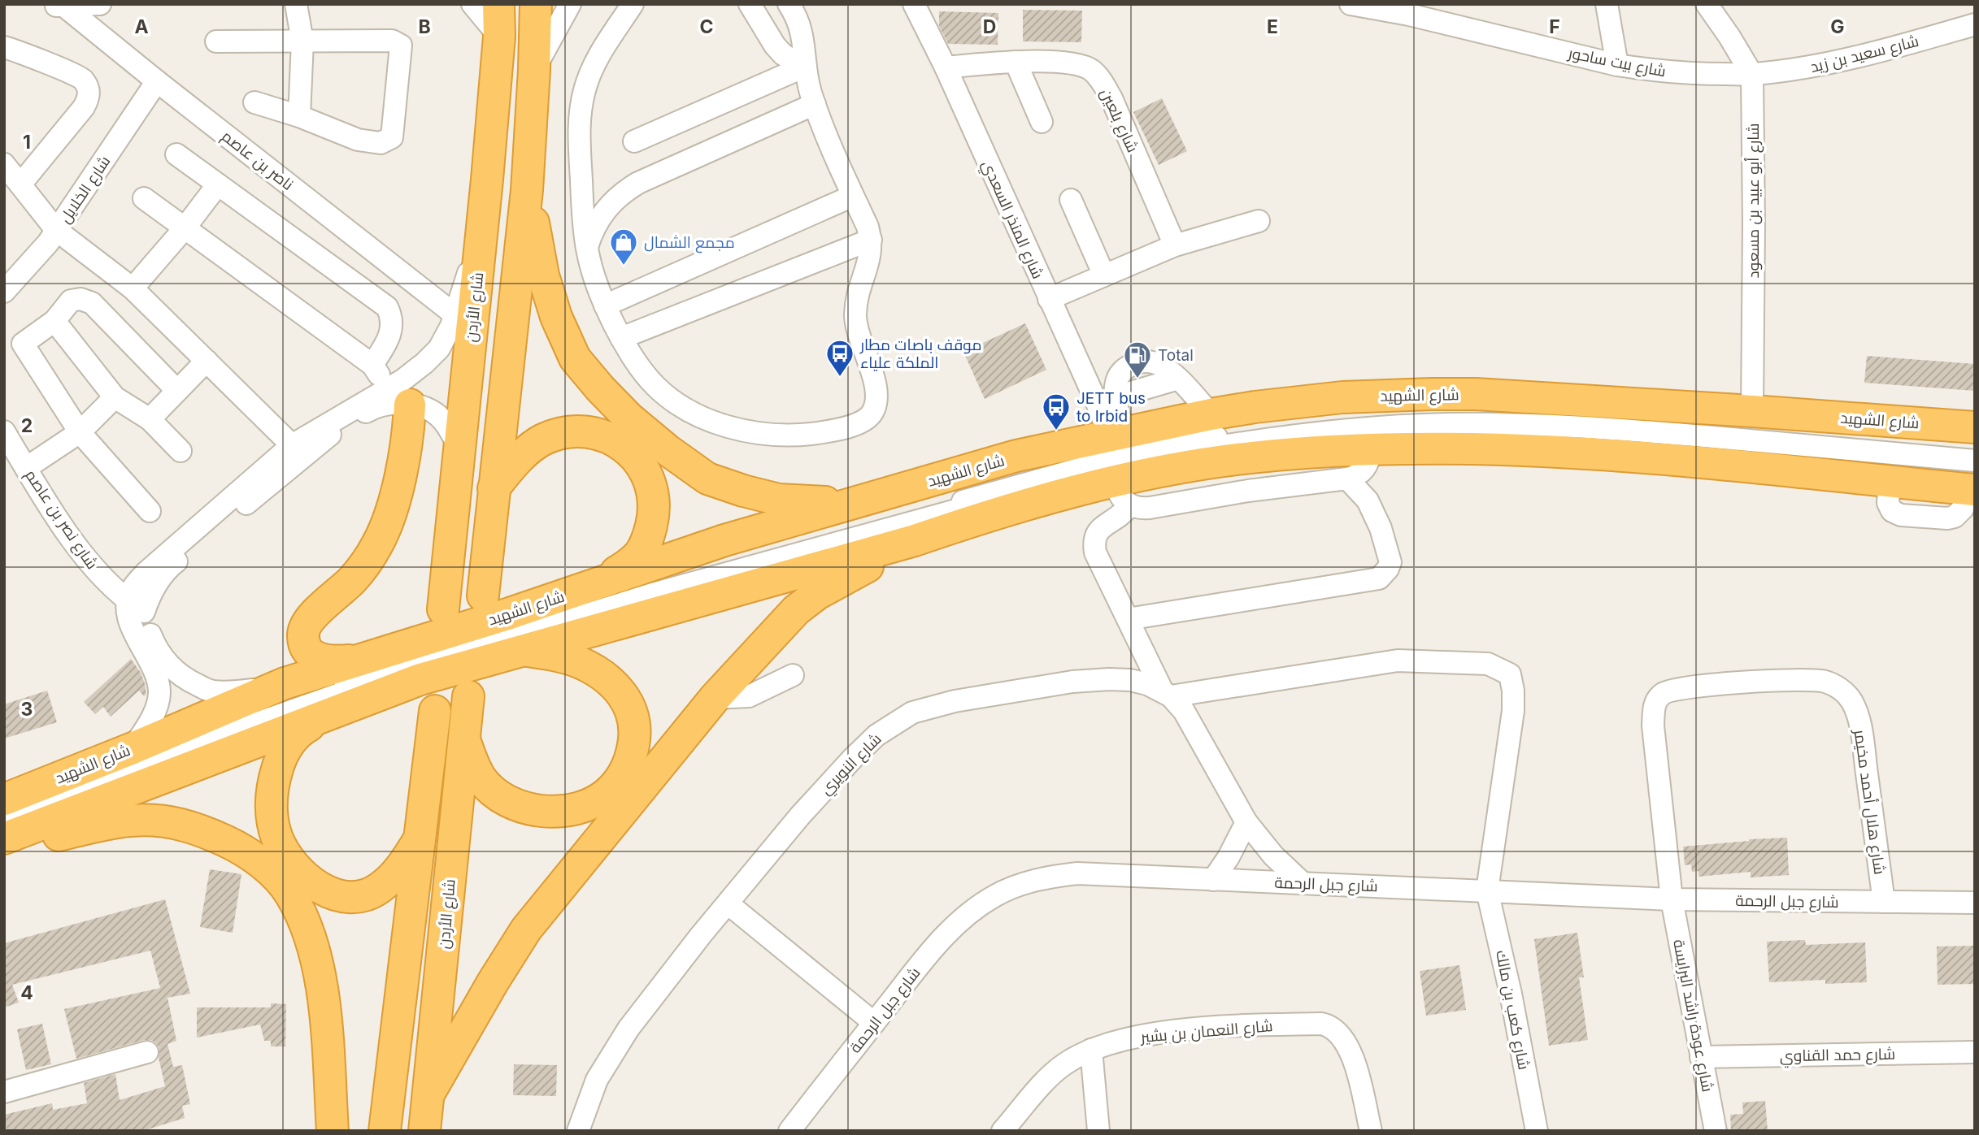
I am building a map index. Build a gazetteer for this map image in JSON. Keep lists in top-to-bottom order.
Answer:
{
  "streets": {
    "highway": ["شارع الأردن", "شارع الشهيد"],
    "street": [
      "شارع سعيد بن زيد",
      "شارع بيت ساحور",
      "شارع بلعين",
      "ناصر بن عاصم",
      "شارع الخلايل",
      "شارع أبو عبيد بن مسعود",
      "شارع المنذر السعدي",
      "شارع نصر بن عاصم",
      "شارع النويري",
      "شارع هلال أحمد مخيمر",
      "شارع جبل الرحمة",
      "شارع كعب بن مالك",
      "شارع عودة راشد البرايسة",
      "شارع النعمان بن بشير",
      "شارع حمد القناوي"
    ]
  },
  "crossings": [
    ["شارع سعيد بن زيد", "شارع بيت ساحور"],
    ["شارع سعيد بن زيد", "شارع أبو عبيد بن مسعود"],
    ["شارع بيت ساحور", "شارع أبو عبيد بن مسعود"],
    ["شارع بلعين", "شارع المنذر السعدي"],
    ["ناصر بن عاصم", "شارع الخلايل"],
    ["شارع أبو عبيد بن مسعود", "شارع الشهيد"],
    ["شارع الشهيد", "شارع نصر بن عاصم"],
    ["شارع هلال أحمد مخيمر", "شارع جبل الرحمة"],
    ["شارع هلال أحمد مخيمر", "شارع عودة راشد البرايسة"],
    ["شارع جبل الرحمة", "شارع كعب بن مالك"],
    ["شارع جبل الرحمة", "شارع عودة راشد البرايسة"],
    ["شارع عودة راشد البرايسة", "شارع حمد القناوي"]
  ],
  "places": {
    "shop": ["مجمع الشمال"],
    "bus stop": ["موقف باصات مطار الملكة علياء", "JETT bus to Irbid"],
    "fuel station": ["Total"]
  },
  "grid": {
    "columns": [
      "A",
      "B",
      "C",
      "D",
      "E",
      "F",
      "G"
    ],
    "rows": [
      "1",
      "2",
      "3",
      "4"
    ]
  }
}
